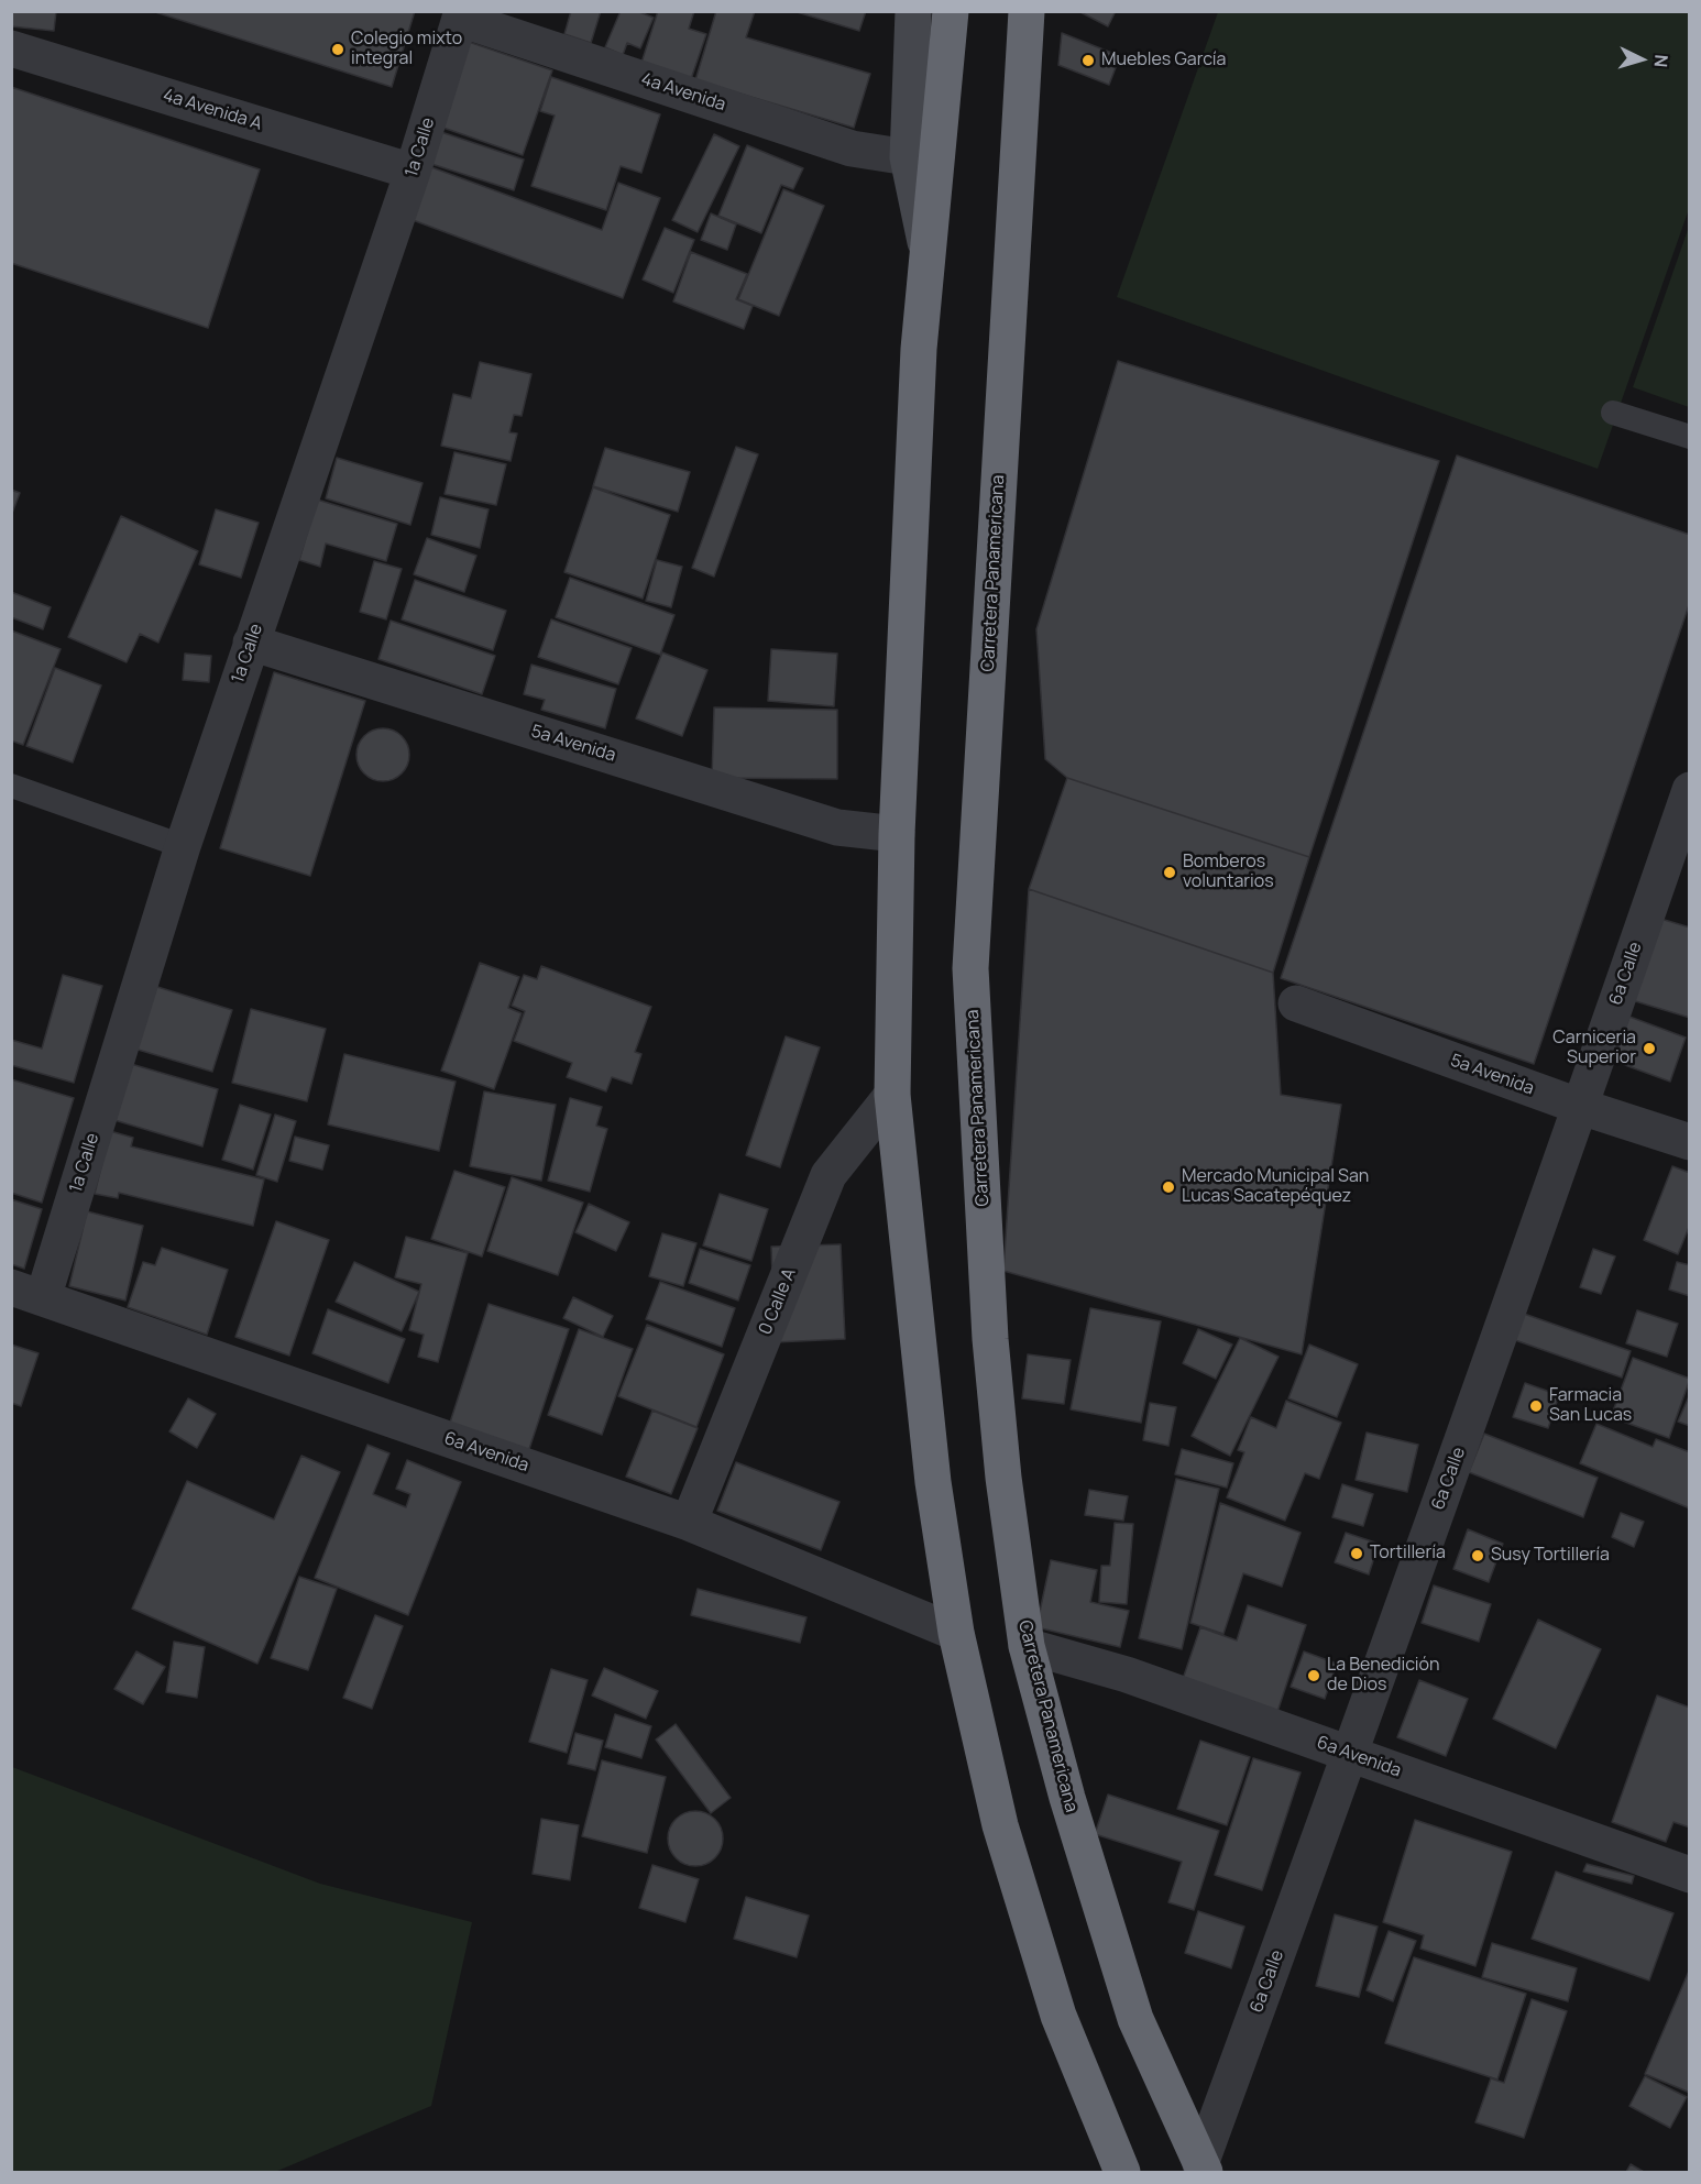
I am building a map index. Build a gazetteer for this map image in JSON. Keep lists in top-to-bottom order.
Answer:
{
  "streets": {
    "highway": ["Carretera Panamericana"],
    "street": [
      "4a Avenida",
      "4a Avenida A",
      "1a Calle",
      "5a Avenida",
      "6a Calle",
      "0 Calle A",
      "6a Avenida"
    ]
  },
  "crossings": [
    ["4a Avenida", "1a Calle"],
    ["4a Avenida A", "1a Calle"],
    ["1a Calle", "5a Avenida"],
    ["1a Calle", "6a Avenida"],
    ["Carretera Panamericana", "6a Calle"],
    ["Carretera Panamericana", "6a Avenida"],
    ["5a Avenida", "6a Calle"],
    ["6a Calle", "6a Avenida"],
    ["0 Calle A", "6a Avenida"]
  ],
  "places": [
    "Colegio mixto integral",
    "Muebles García",
    "Bomberos voluntarios",
    "Carniceria Superior",
    "Mercado Municipal San Lucas Sacatepéquez",
    "Farmacia San Lucas",
    "Tortillería",
    "Susy Tortillería",
    "La Benedición de Dios"
  ],
  "north": "right"
}
